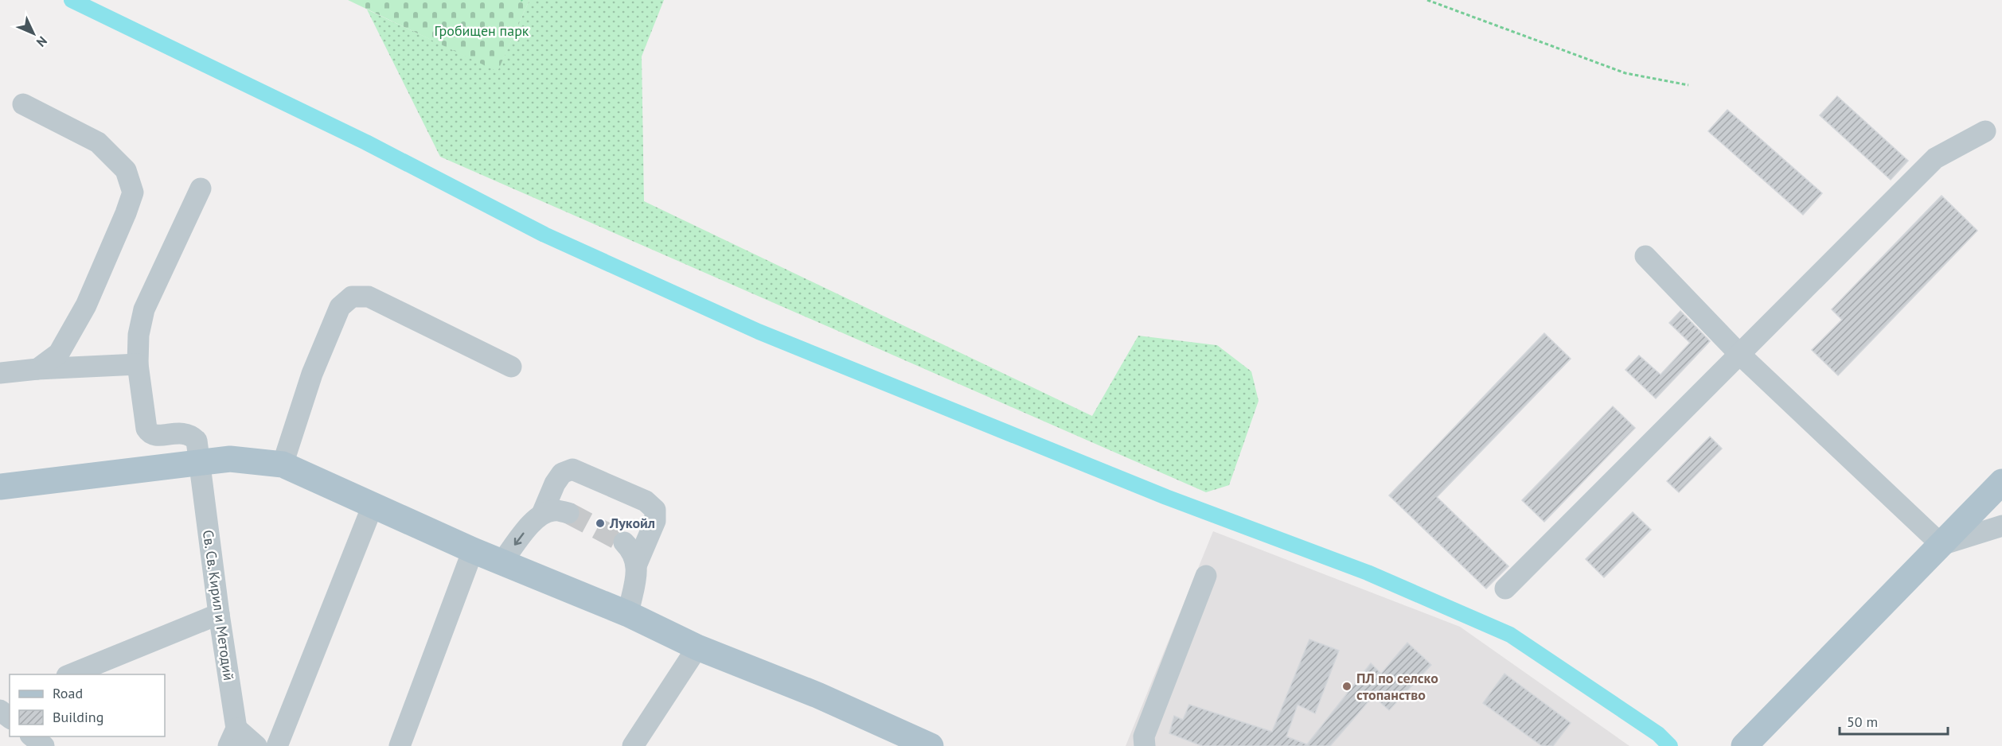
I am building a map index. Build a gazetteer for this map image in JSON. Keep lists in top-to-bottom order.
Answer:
{
  "streets": {
    "street": ["Св. Св. Кирил и Методий"]
  },
  "parks": ["Гробищен парк"],
  "places": ["Лукойл", "ПЛ по селско стопанство"],
  "legend": ["Road", "Building"],
  "scale_bar": "50 m",
  "north": "bottom right"
}
